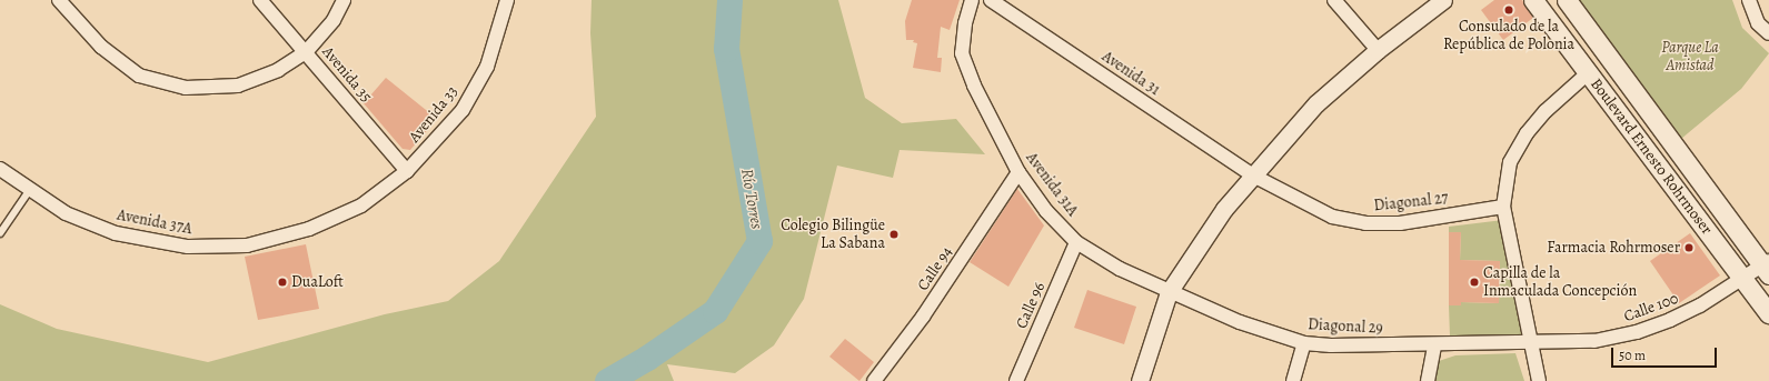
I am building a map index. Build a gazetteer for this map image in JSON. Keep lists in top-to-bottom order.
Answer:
{
  "streets": {
    "main road": ["Boulevard Ernesto Rohrmoser"],
    "street": [
      "Avenida 31",
      "Avenida 35",
      "Avenida 33",
      "Avenida 31A",
      "Diagonal 27",
      "Avenida 37A",
      "Calle 94",
      "Calle 96",
      "Calle 100",
      "Diagonal 29"
    ]
  },
  "crossings": [
    ["Avenida 31", "Diagonal 27"],
    ["Avenida 35", "Avenida 33"],
    ["Avenida 35", "Avenida 37A"],
    ["Avenida 33", "Avenida 37A"],
    ["Boulevard Ernesto Rohrmoser", "Calle 100"],
    ["Avenida 31A", "Calle 94"],
    ["Avenida 31A", "Calle 96"],
    ["Avenida 31A", "Diagonal 29"],
    ["Calle 100", "Diagonal 29"]
  ],
  "water": ["Río Torres"],
  "parks": ["Parque La Amistad"],
  "places": [
    "Consulado de la República de Polonia",
    "Colegio Bilingüe La Sabana",
    "Farmacia Rohrmoser",
    "DuaLoft",
    "Capilla de la Inmaculada Concepción"
  ],
  "scale_bar": "50 m"
}
